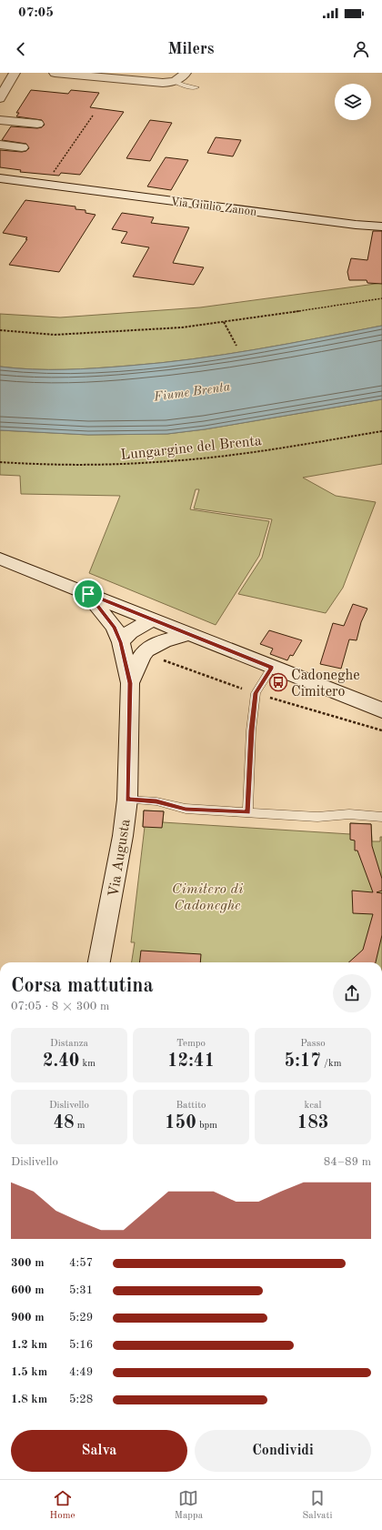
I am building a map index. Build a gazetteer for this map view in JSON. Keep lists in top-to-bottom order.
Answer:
{
  "streets": {
    "street": ["Via Giulio Zanon", "Via Augusta"],
    "path": ["Lungargine del Brenta"]
  },
  "water": ["Fiume Brenta"],
  "parks": ["Cimitero di Cadoneghe"],
  "places": {
    "bus stop": ["Cadoneghe Cimitero"]
  },
  "page": {
    "status": "07:05",
    "header": "Milers",
    "heading": ["Corsa mattutina", "07:05 · 8 × 300 m"],
    "stats": [
      ["Distanza", "2.40 km"],
      ["Tempo", "12:41"],
      ["Passo", "5:17 /km"],
      ["Dislivello", "48 m"],
      ["Battito", "150 bpm"],
      ["kcal", "183"]
    ],
    "chart": ["Dislivello", "84–89 m"],
    "list": [
      {
        "name": "300 m",
        "note": "4:57"
      },
      {
        "name": "600 m",
        "note": "5:31"
      },
      {
        "name": "900 m",
        "note": "5:29"
      },
      {
        "name": "1.2 km",
        "note": "5:16"
      },
      {
        "name": "1.5 km",
        "note": "4:49"
      },
      {
        "name": "1.8 km",
        "note": "5:28"
      }
    ],
    "buttons": ["Salva", "Condividi"],
    "tabs": ["Home", "Mappa", "Salvati"]
  }
}
